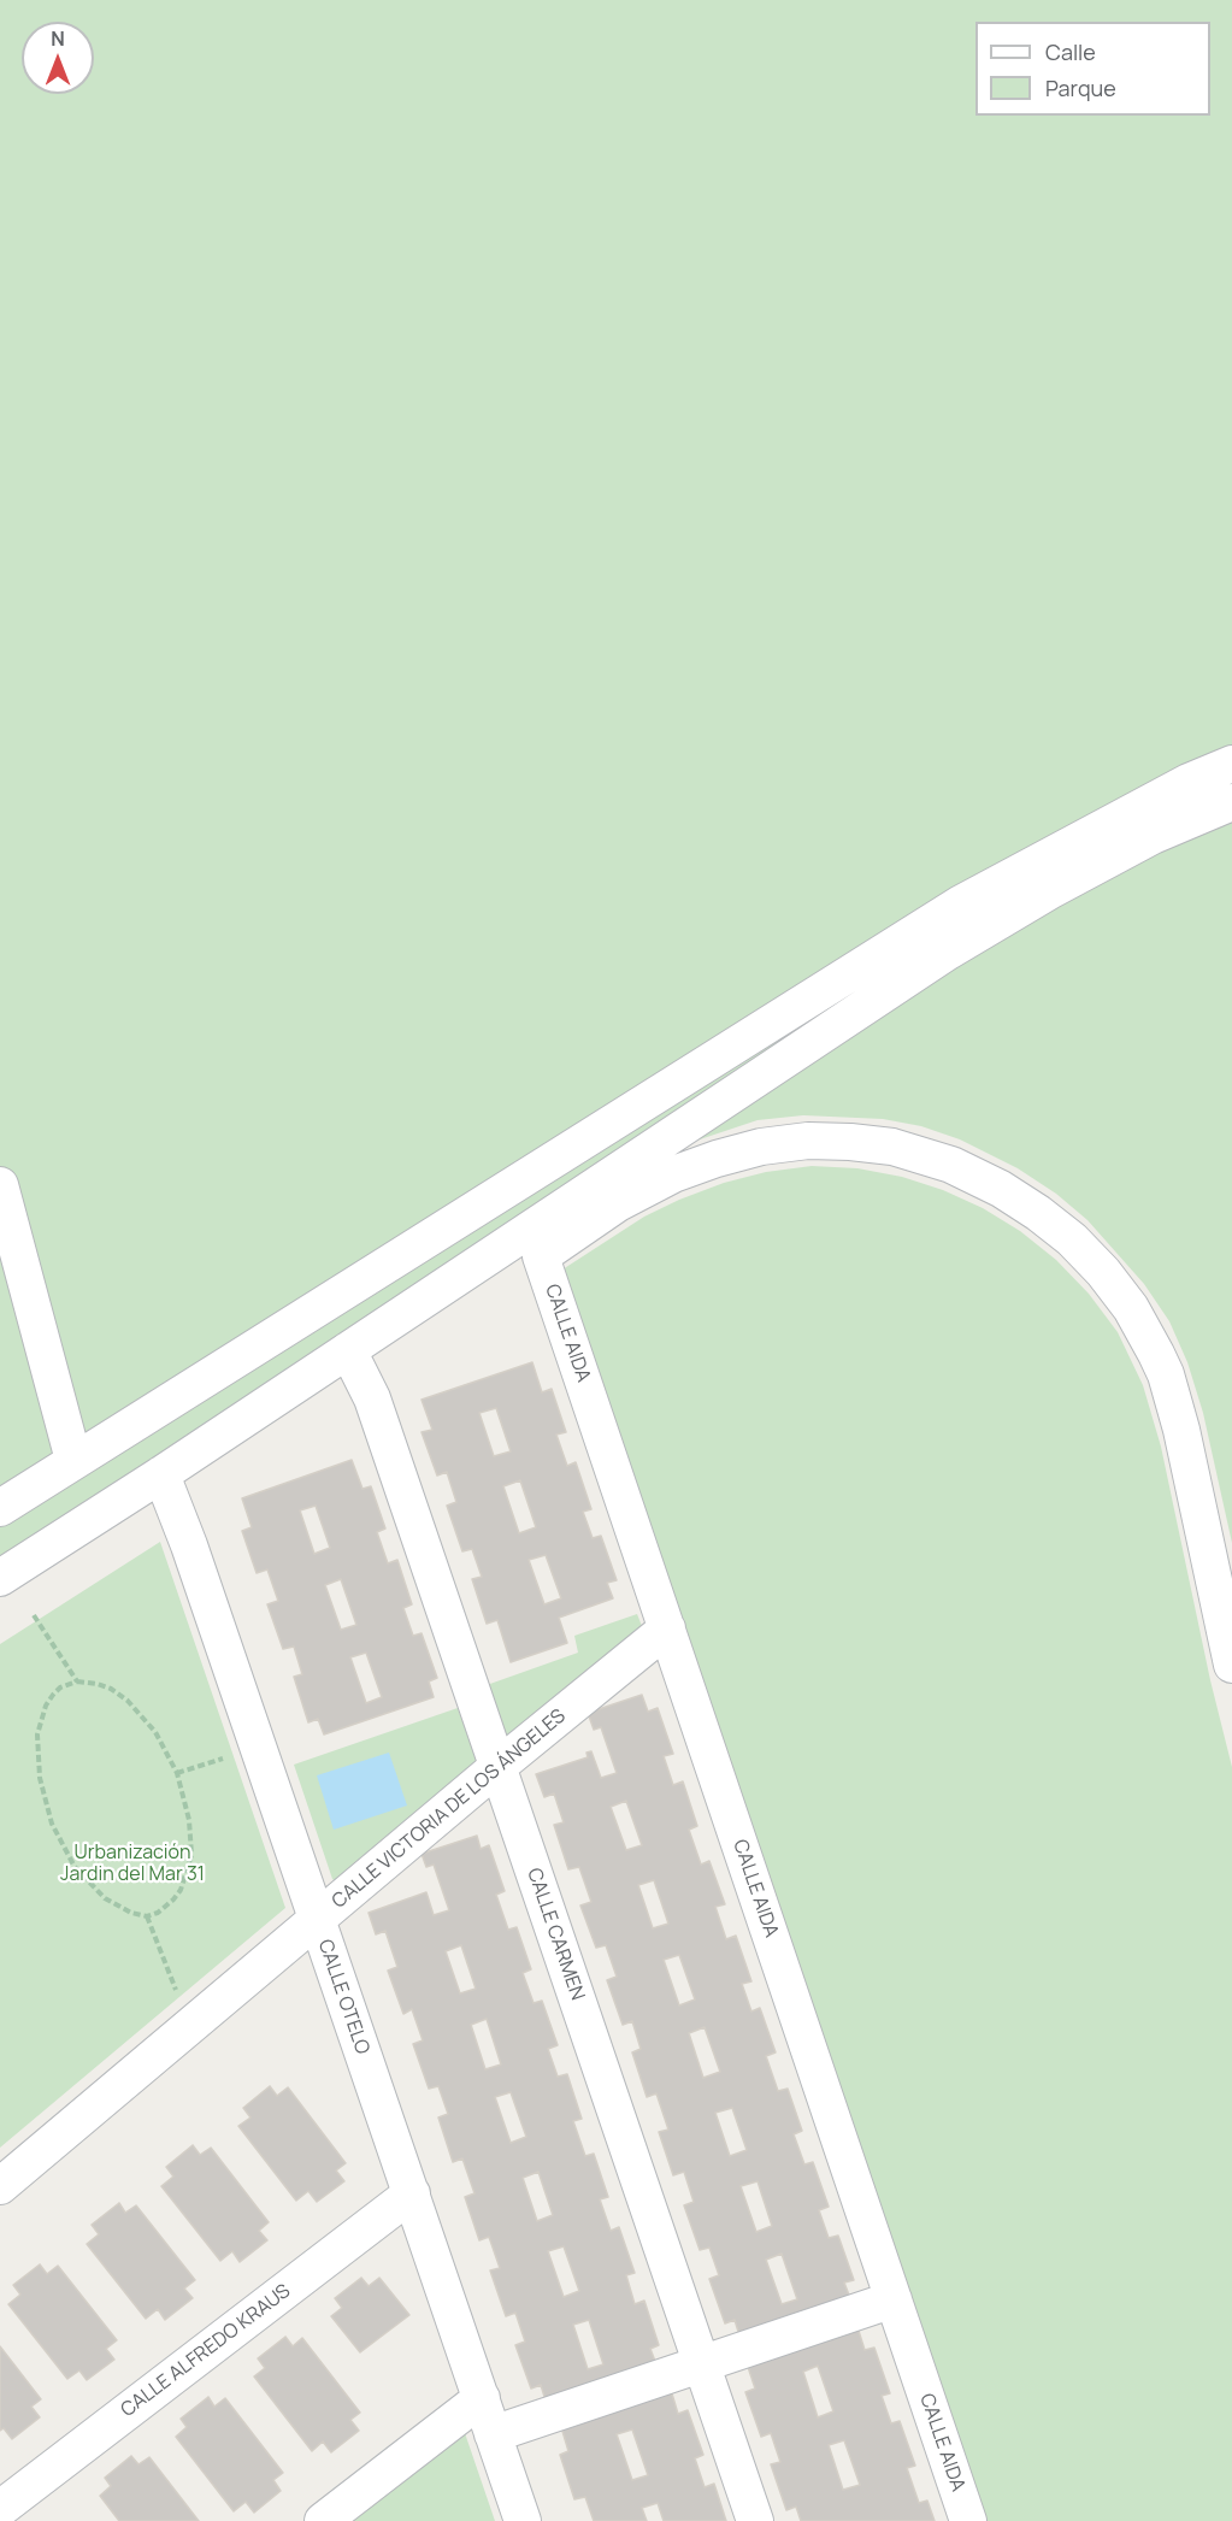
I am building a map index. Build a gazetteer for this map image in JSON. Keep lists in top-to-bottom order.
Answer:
{
  "streets": {
    "street": [
      "CALLE AIDA",
      "CALLE VICTORIA DE LOS ÁNGELES",
      "CALLE CARMEN",
      "CALLE OTELO",
      "CALLE ALFREDO KRAUS"
    ]
  },
  "crossings": [
    ["CALLE AIDA", "CALLE VICTORIA DE LOS ÁNGELES"],
    ["CALLE VICTORIA DE LOS ÁNGELES", "CALLE CARMEN"],
    ["CALLE VICTORIA DE LOS ÁNGELES", "CALLE OTELO"],
    ["CALLE OTELO", "CALLE ALFREDO KRAUS"]
  ],
  "parks": ["Urbanización Jardin del Mar 31"],
  "legend": ["Calle", "Parque"],
  "north": "top"
}
